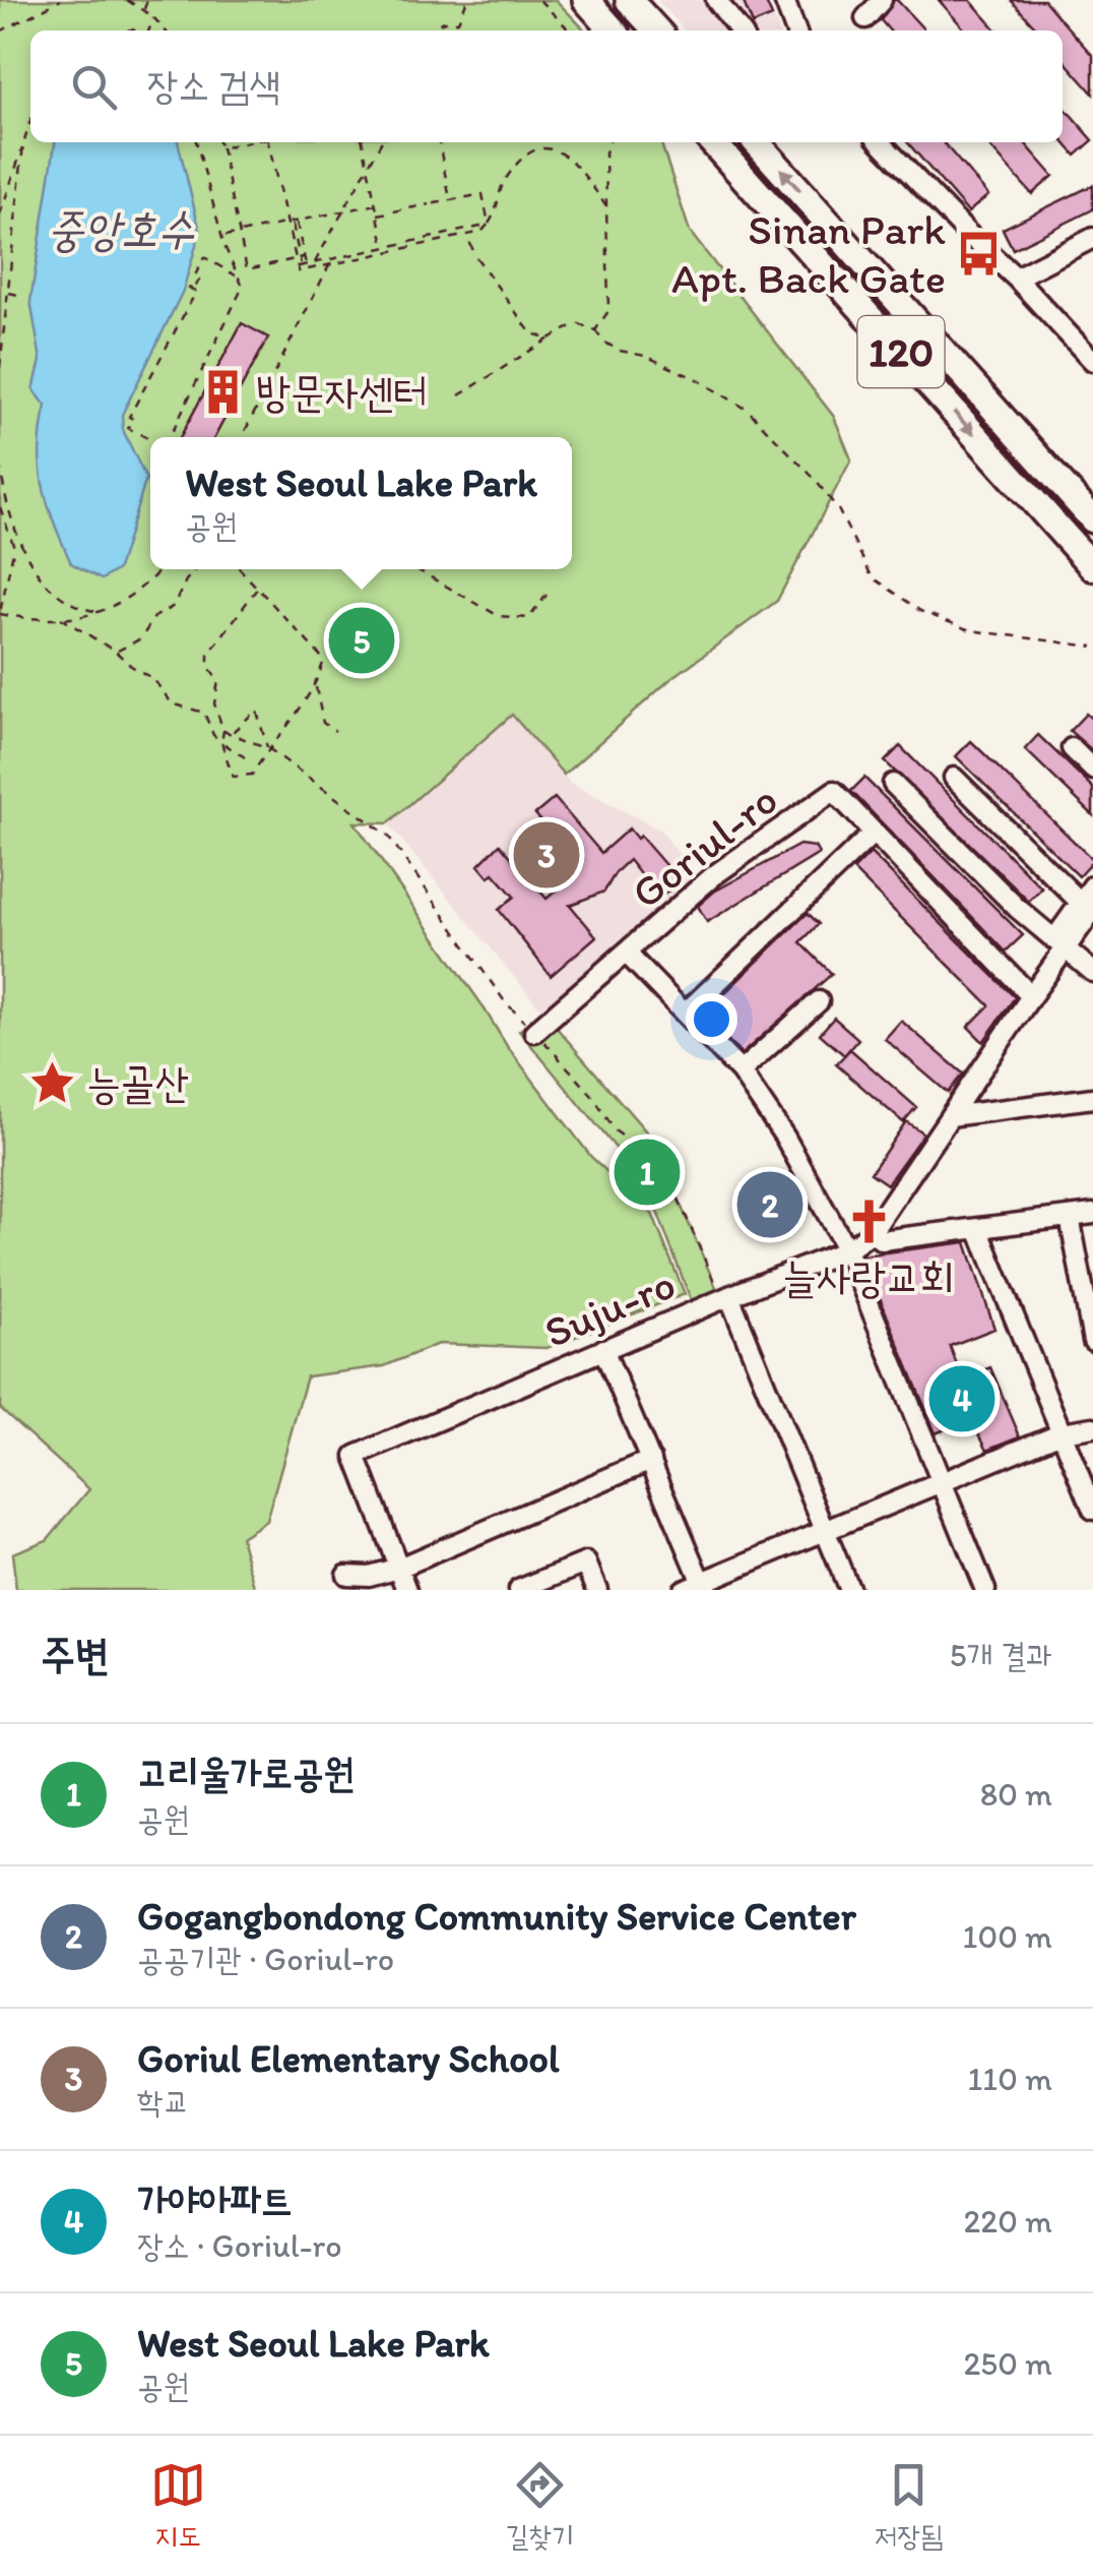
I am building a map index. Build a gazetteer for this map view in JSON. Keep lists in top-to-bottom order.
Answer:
{
  "streets": {
    "highway": ["120"],
    "street": ["Goriul-ro", "Suju-ro"]
  },
  "crossings": [
    ["Goriul-ro", "Suju-ro"]
  ],
  "water": ["중앙호수"],
  "places": {
    "bus stop": ["Sinan Park Apt. Back Gate"],
    "building": ["방문자센터"],
    "place": ["능골산"],
    "church": ["늘사랑교회"]
  },
  "page": {
    "search": "장소 검색",
    "popup": ["West Seoul Lake Park", "공원"],
    "pins": [
      "5",
      "3",
      "1",
      "2",
      "4"
    ],
    "heading": ["주변", "5개 결과"],
    "list": [
      {
        "mark": "1",
        "name": "고리울가로공원",
        "note": "공원",
        "value": "80 m"
      },
      {
        "mark": "2",
        "name": "Gogangbondong Community Service Center",
        "note": "공공기관 · Goriul-ro",
        "value": "100 m"
      },
      {
        "mark": "3",
        "name": "Goriul Elementary School",
        "note": "학교",
        "value": "110 m"
      },
      {
        "mark": "4",
        "name": "가야아파트",
        "note": "장소 · Goriul-ro",
        "value": "220 m"
      },
      {
        "mark": "5",
        "name": "West Seoul Lake Park",
        "note": "공원",
        "value": "250 m"
      }
    ],
    "nav": ["지도", "길찾기", "저장됨"]
  }
}
